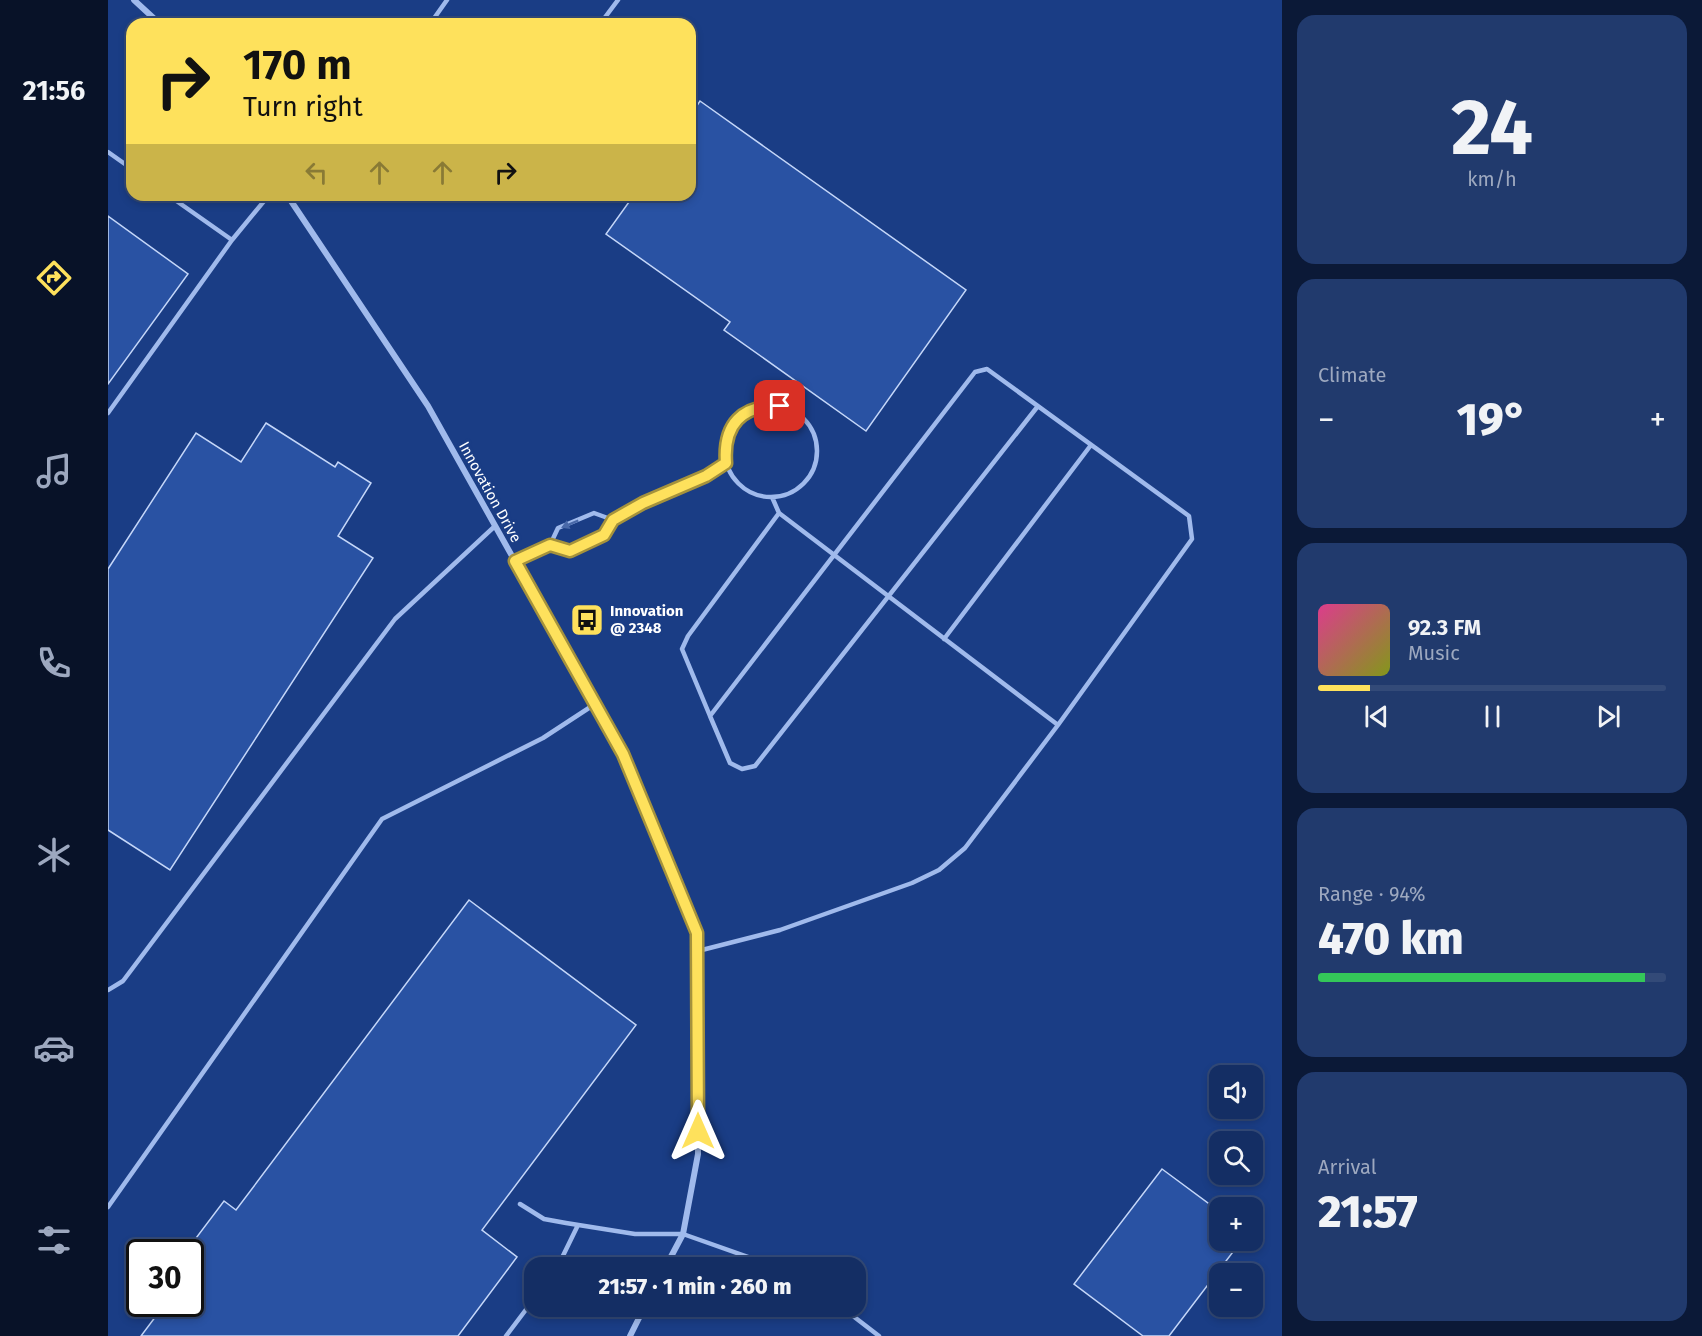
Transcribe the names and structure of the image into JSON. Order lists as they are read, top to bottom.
{
  "streets": {
    "street": ["Innovation Drive"]
  },
  "places": {
    "bus stop": ["Innovation @ 2348"]
  },
  "page": {
    "tabs": "21:56",
    "tile": [
      ["24", "km/h"],
      "Climate",
      ["Range · 94%", "470 km"],
      ["Arrival", "21:57"]
    ],
    "turn": ["170 m", "Turn right"],
    "heat": ["−", "19°", "+"],
    "song": ["92.3 FM", "Music"],
    "map_buttons": ["+", "−"],
    "limit": "30",
    "trip": "21:57 · 1 min · 260 m"
  }
}
